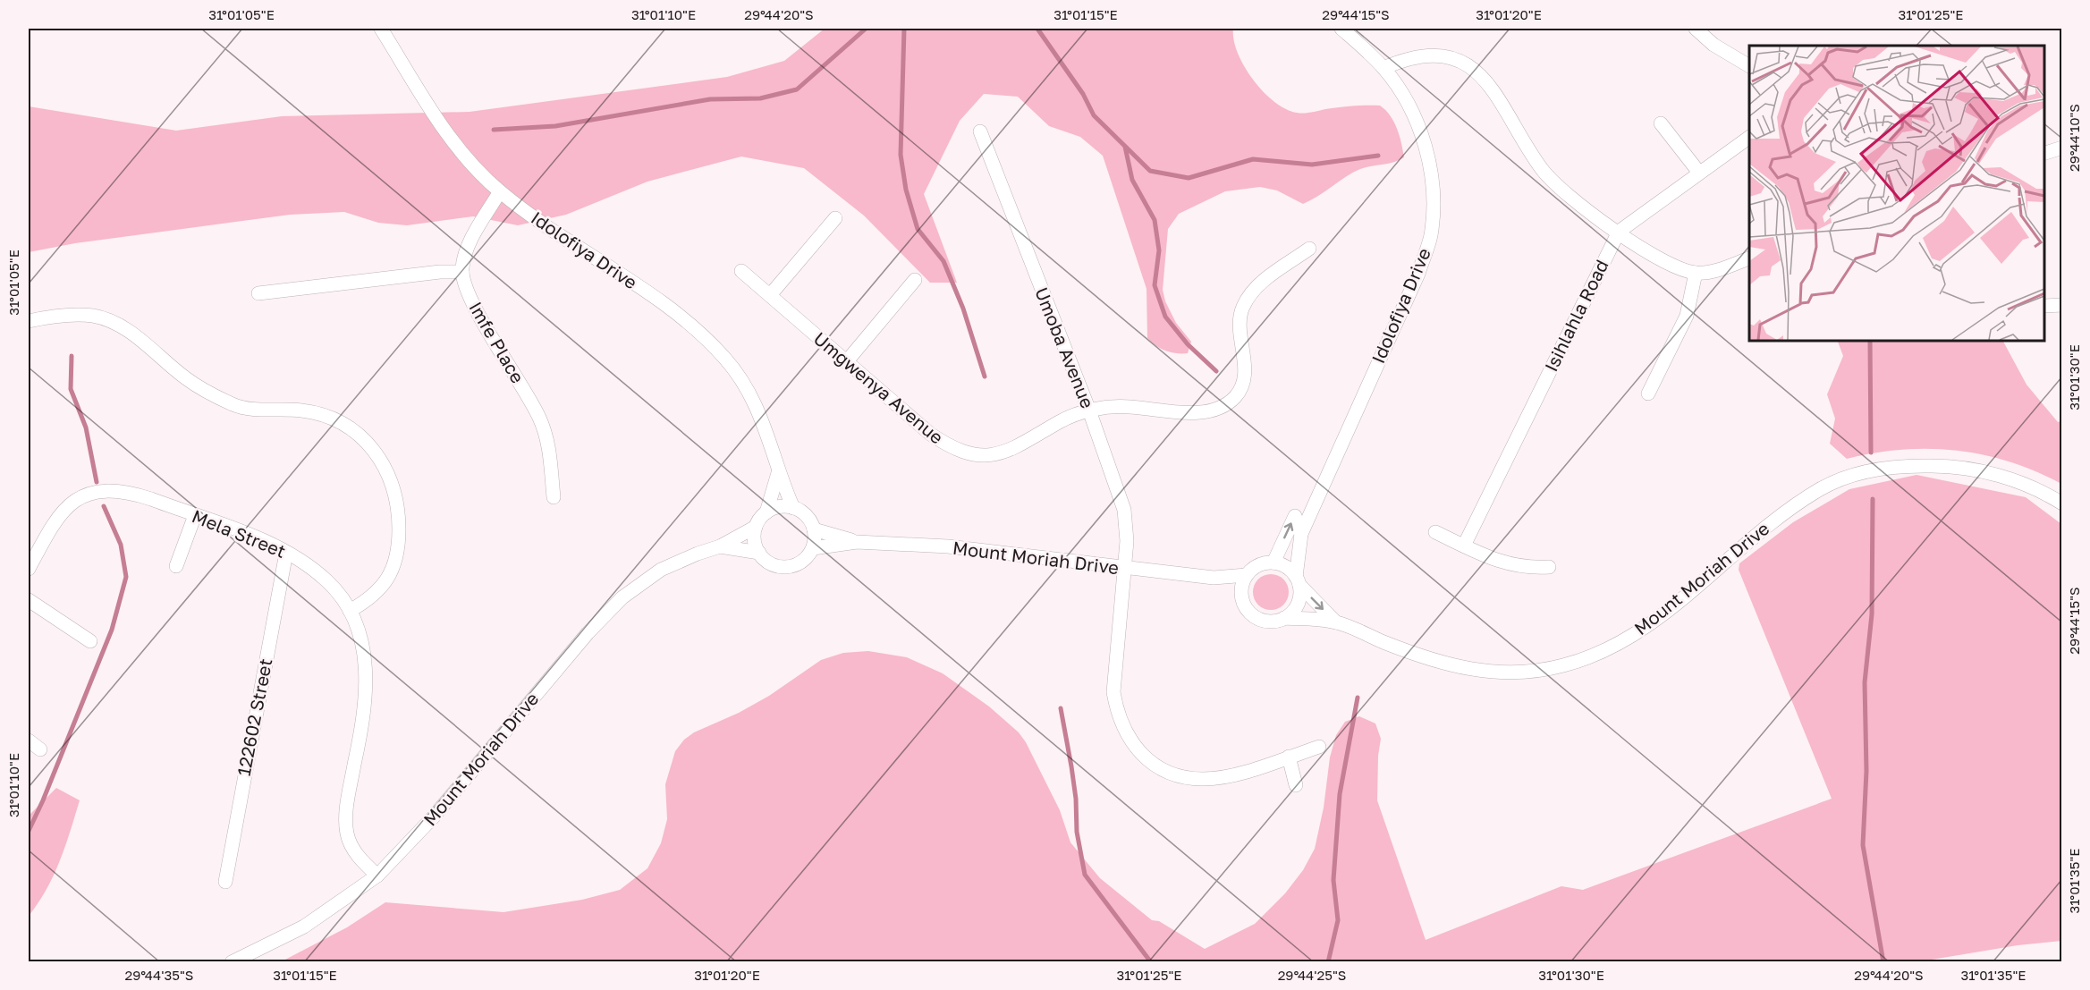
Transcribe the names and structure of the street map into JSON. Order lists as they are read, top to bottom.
{
  "streets": {
    "street": [
      "Idolofiya Drive",
      "Isihlahla Road",
      "Imfe Place",
      "Umoba Avenue",
      "Umgwenya Avenue",
      "Mela Street",
      "Mount Moriah Drive",
      "122602 Street"
    ]
  },
  "crossings": [
    ["Idolofiya Drive", "Mount Moriah Drive"],
    ["Umoba Avenue", "Umgwenya Avenue"],
    ["Umoba Avenue", "Mount Moriah Drive"],
    ["Mela Street", "Mount Moriah Drive"],
    ["Mela Street", "122602 Street"]
  ],
  "coordinates": [
    "31°01'05\"E",
    "31°01'10\"E",
    "29°44'20\"S",
    "31°01'15\"E",
    "29°44'15\"S",
    "31°01'20\"E",
    "31°01'25\"E",
    "29°44'10\"S",
    "31°01'30\"E",
    "31°01'35\"E",
    "29°44'35\"S",
    "29°44'25\"S"
  ]
}
